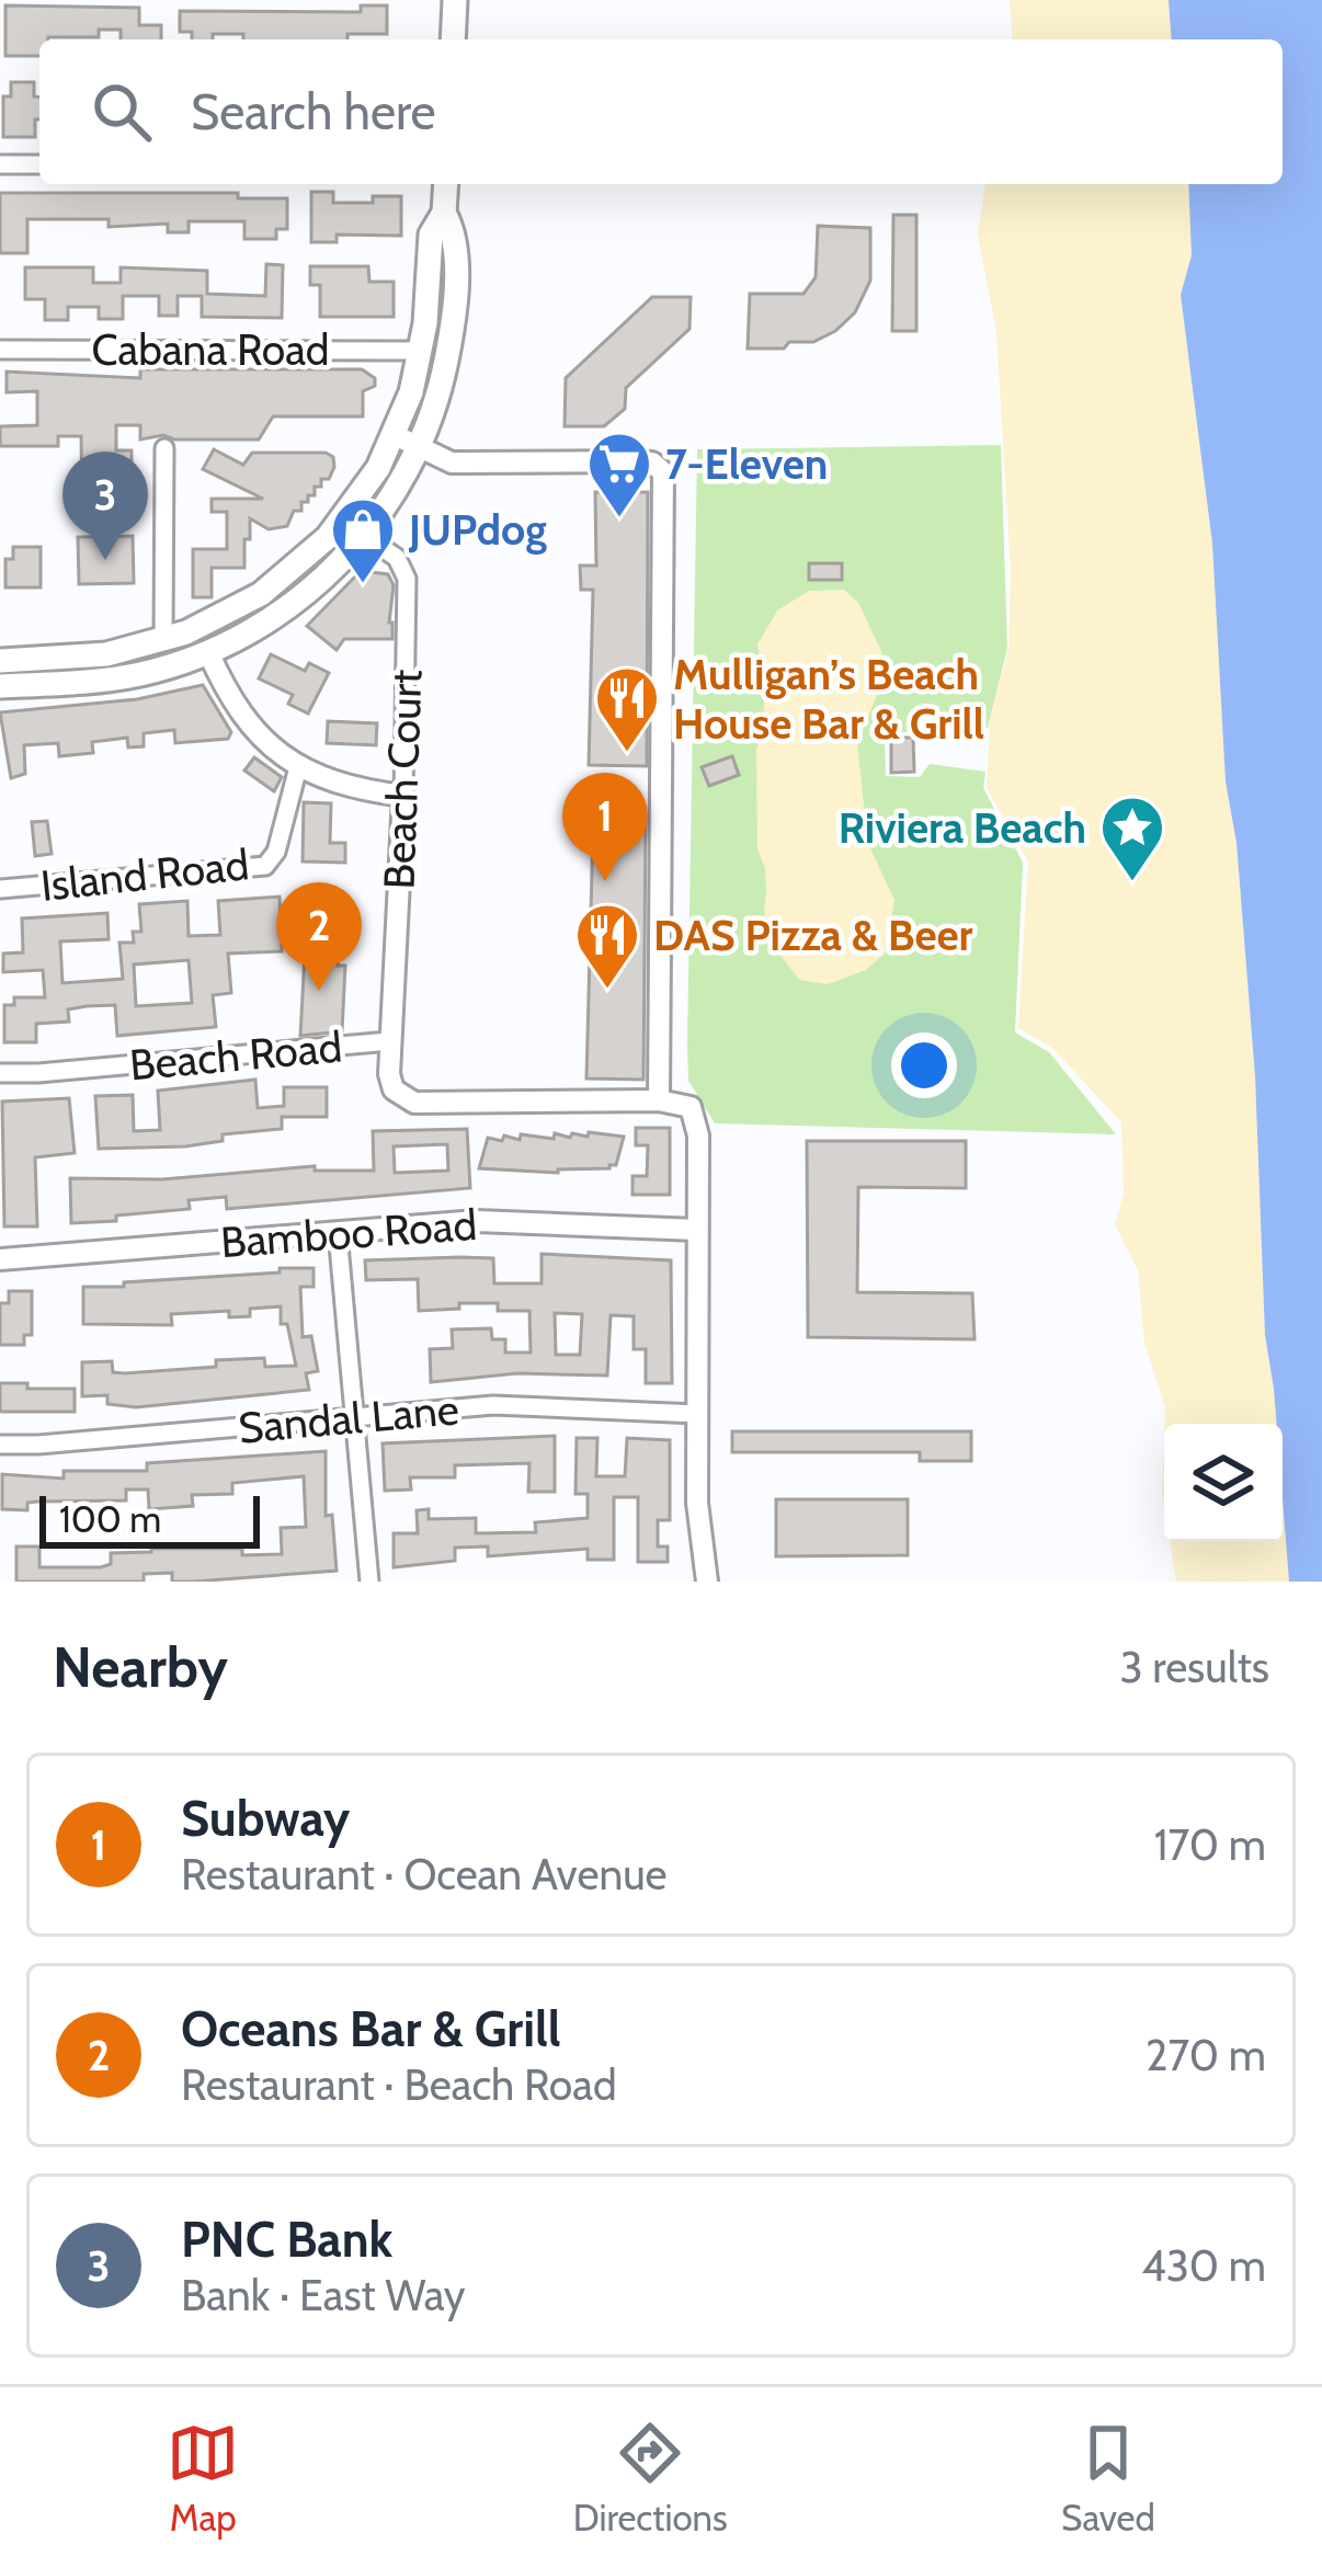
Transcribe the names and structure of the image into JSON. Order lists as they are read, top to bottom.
{
  "streets": {
    "street": [
      "Cabana Road",
      "Beach Court",
      "Island Road",
      "Beach Road",
      "Bamboo Road",
      "Sandal Lane"
    ]
  },
  "crossings": [
    ["Beach Court", "Beach Road"]
  ],
  "places": {
    "supermarket": ["7-Eleven"],
    "shop": ["JUPdog"],
    "restaurant": ["Mulligan’s Beach House Bar & Grill", "DAS Pizza & Beer"],
    "place": ["Riviera Beach"]
  },
  "scale_bar": "100 m",
  "page": {
    "search": "Search here",
    "pins": ["3", "1", "2"],
    "scale": "100 m",
    "heading": ["Nearby", "3 results"],
    "list": [
      {
        "mark": "1",
        "name": "Subway",
        "note": "Restaurant · Ocean Avenue",
        "value": "170 m"
      },
      {
        "mark": "2",
        "name": "Oceans Bar & Grill",
        "note": "Restaurant · Beach Road",
        "value": "270 m"
      },
      {
        "mark": "3",
        "name": "PNC Bank",
        "note": "Bank · East Way",
        "value": "430 m"
      }
    ],
    "nav": ["Map", "Directions", "Saved"]
  }
}
